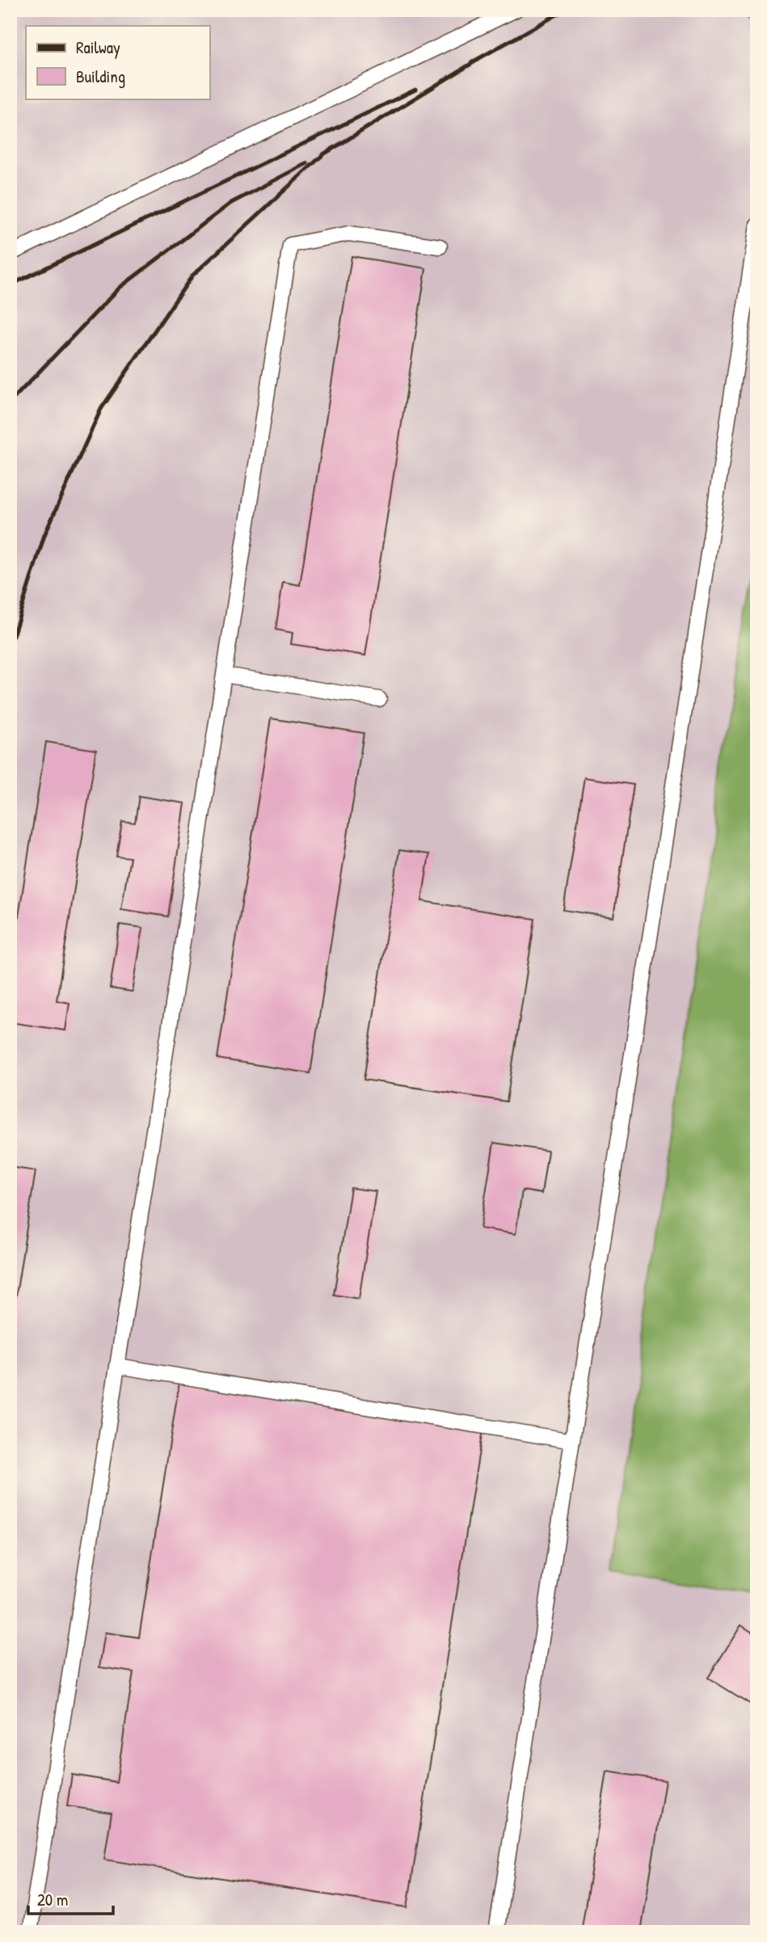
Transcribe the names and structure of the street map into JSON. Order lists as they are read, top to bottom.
{
  "legend": ["Railway", "Building"],
  "scale_bar": "20 m"
}
